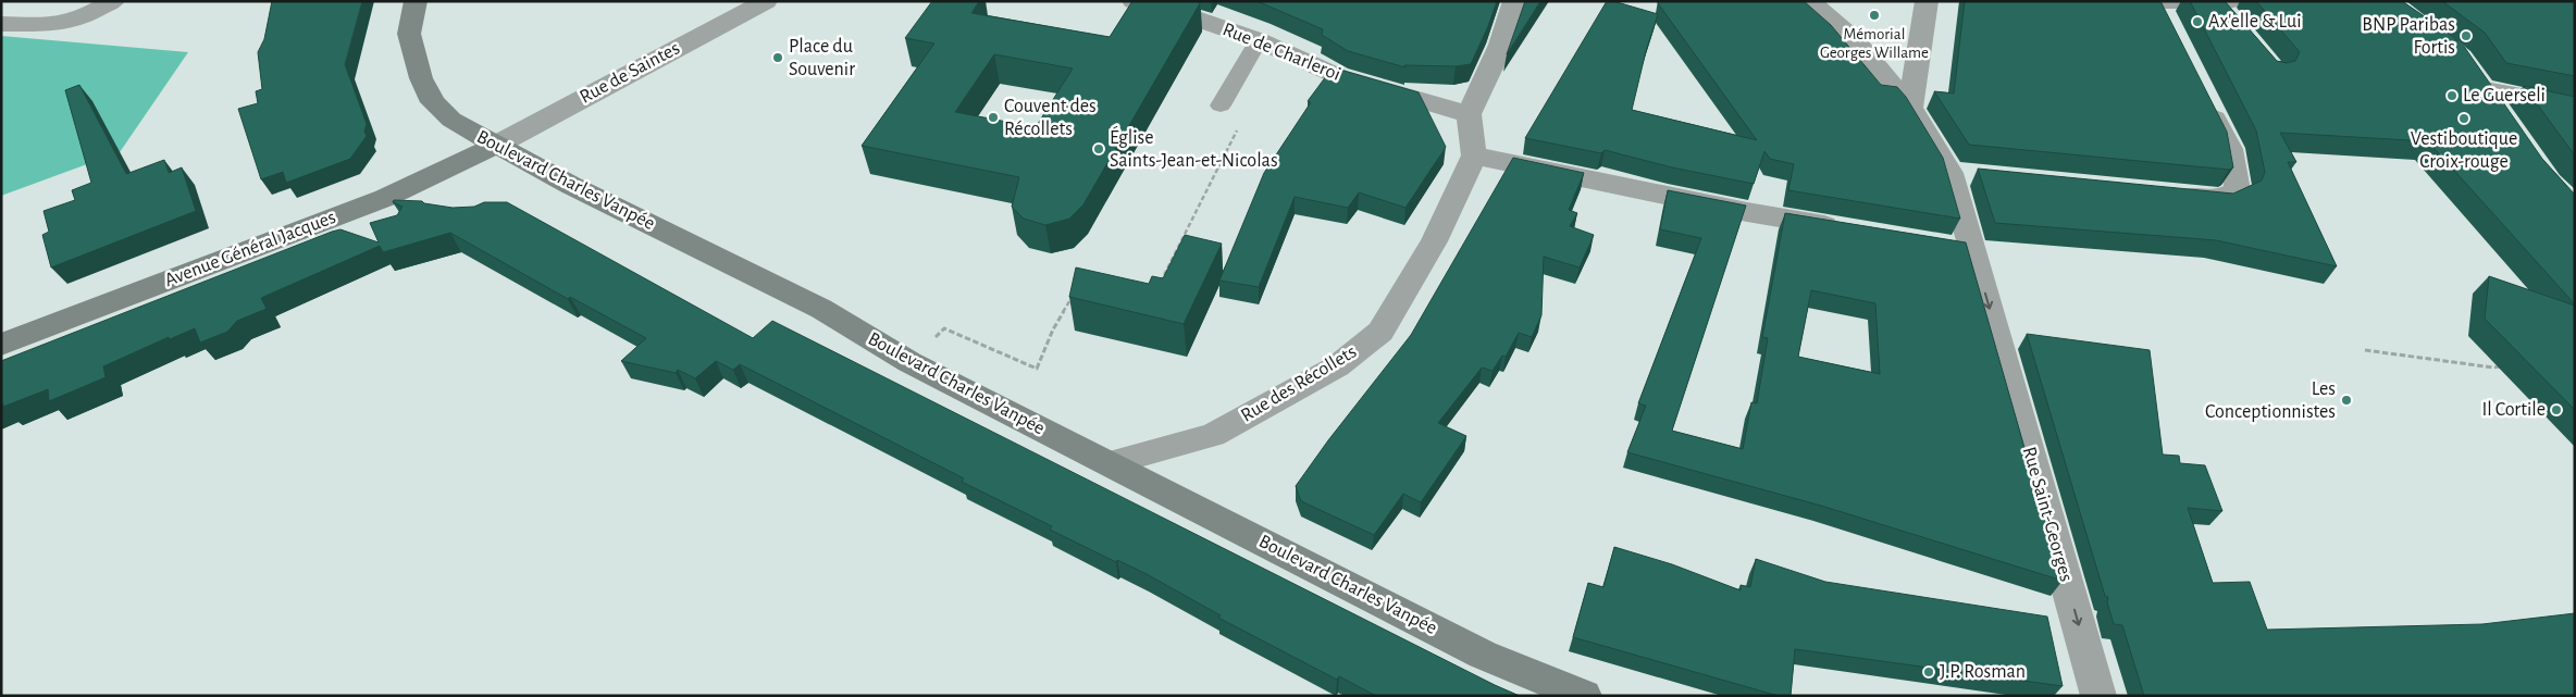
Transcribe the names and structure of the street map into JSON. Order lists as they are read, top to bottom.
{
  "streets": {
    "main road": ["Boulevard Charles Vanpée", "Avenue Général Jacques"],
    "street": [
      "Rue de Charleroi",
      "Rue de Saintes",
      "Rue des Récollets",
      "Rue Saint-Georges"
    ]
  },
  "crossings": [
    ["Rue de Saintes", "Boulevard Charles Vanpée"],
    ["Rue de Saintes", "Avenue Général Jacques"],
    ["Boulevard Charles Vanpée", "Avenue Général Jacques"],
    ["Boulevard Charles Vanpée", "Rue des Récollets"]
  ],
  "one_way": ["Rue Saint-Georges"],
  "places": [
    "Mémorial Georges Willame",
    "Ax'elle & Lui",
    "BNP Paribas Fortis",
    "Place du Souvenir",
    "Le Guerseli",
    "Couvent des Récollets",
    "Vestiboutique Croix-rouge",
    "Église Saints-Jean-et-Nicolas",
    "Les Conceptionnistes",
    "Il Cortile",
    "J.P. Rosman"
  ]
}
